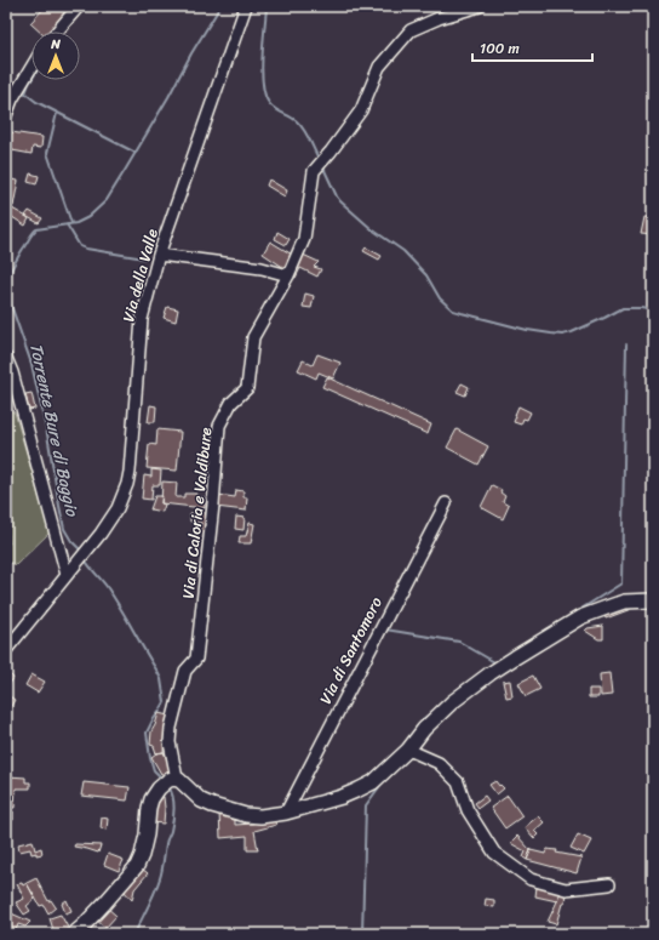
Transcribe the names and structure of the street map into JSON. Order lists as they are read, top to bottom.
{
  "streets": {
    "street": ["Via della Valle", "Via di Caloria e Valdibure", "Via di Santomoro"]
  },
  "water": ["Torrente Bure di Baggio"],
  "scale_bar": "100 m",
  "north": "top"
}
